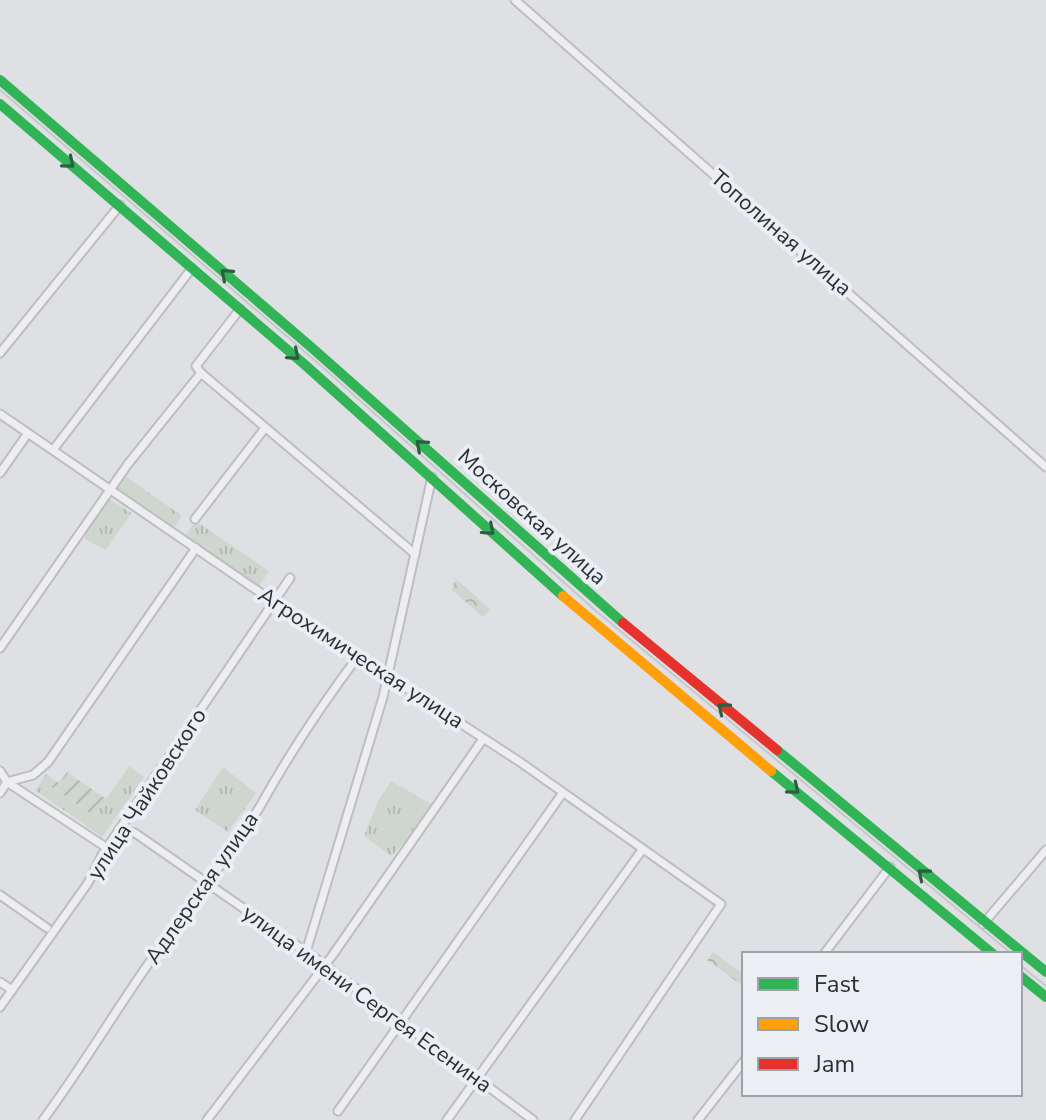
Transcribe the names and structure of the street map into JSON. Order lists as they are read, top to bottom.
{
  "streets": {
    "street": [
      "Тополиная улица",
      "Московская улица",
      "Агрохимическая улица",
      "улица Чайковского",
      "Адлерская улица",
      "улица имени Сергея Есенина"
    ]
  },
  "crossings": [
    ["Агрохимическая улица", "улица Чайковского"],
    ["Агрохимическая улица", "Адлерская улица"],
    ["улица Чайковского", "улица имени Сергея Есенина"],
    ["Адлерская улица", "улица имени Сергея Есенина"]
  ],
  "legend": ["Fast", "Slow", "Jam"]
}
